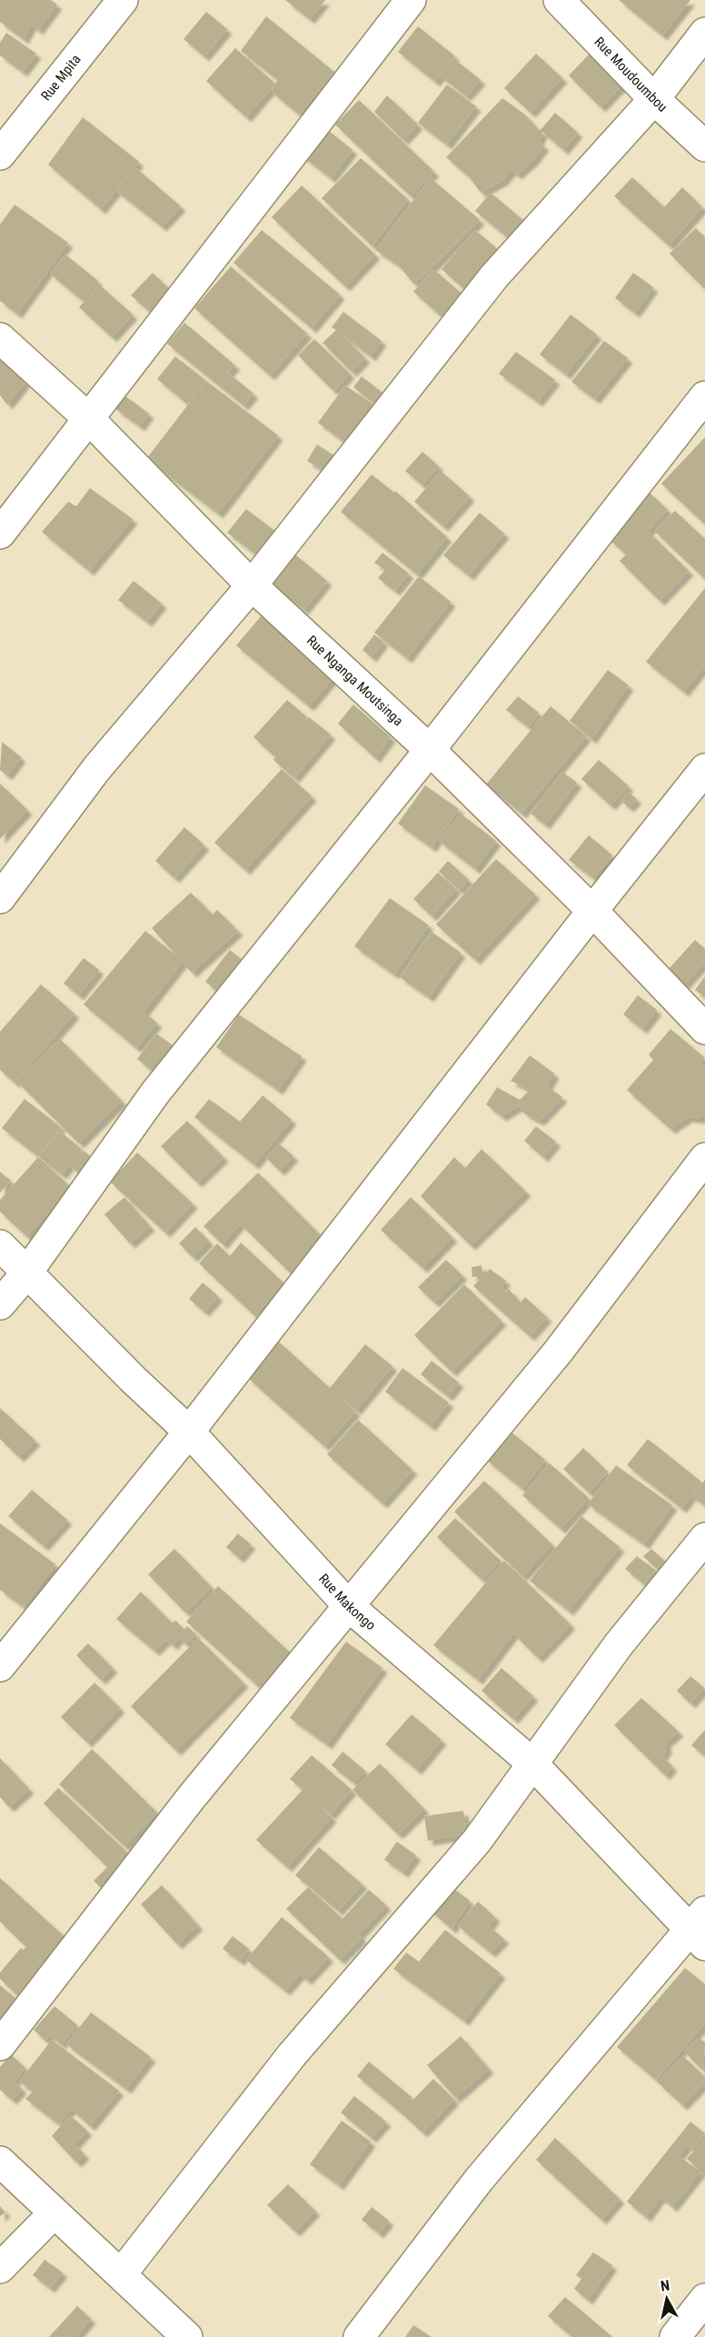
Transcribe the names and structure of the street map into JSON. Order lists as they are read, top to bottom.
{
  "streets": {
    "street": [
      "Rue Moudoumbou",
      "Rue Mpita",
      "Rue Nganga Moutsinga",
      "Rue Makongo"
    ]
  },
  "north": "top"
}
